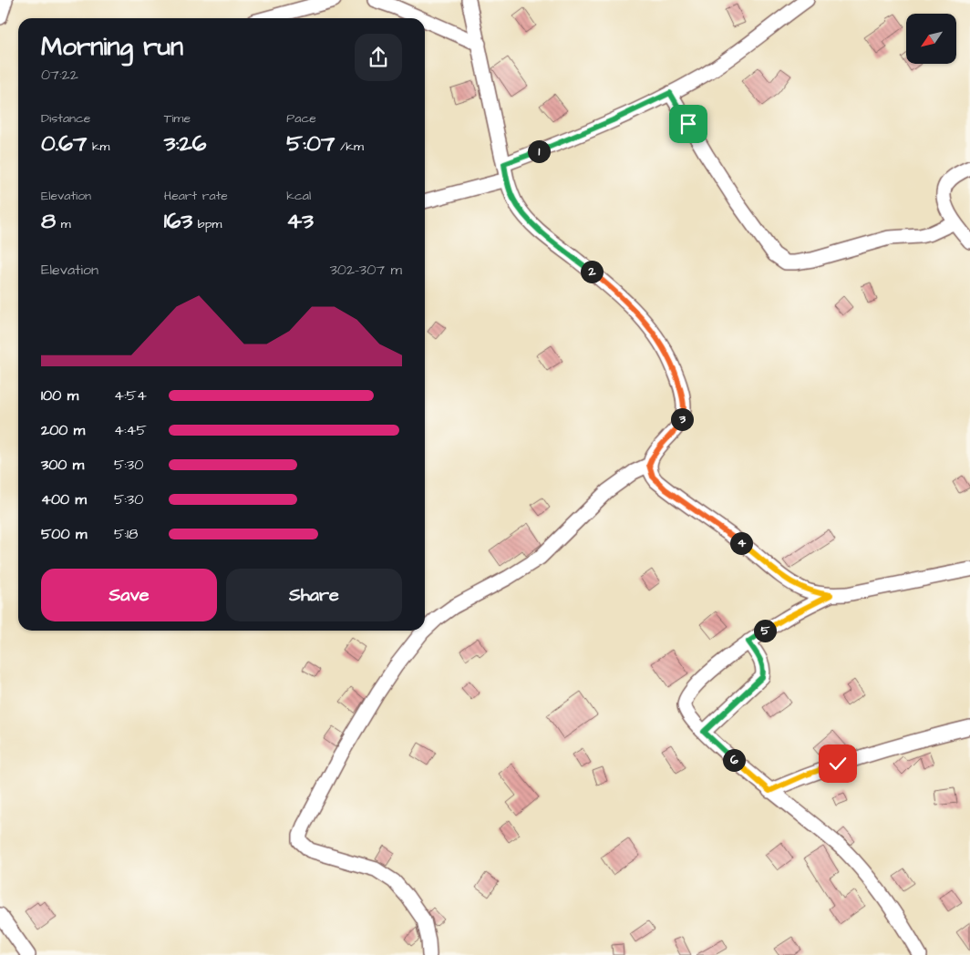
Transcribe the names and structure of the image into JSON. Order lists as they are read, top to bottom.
{
  "north": "bottom left",
  "page": {
    "heading": ["Morning run", "07:22"],
    "stats": [
      ["Distance", "0.67 km"],
      ["Time", "3:26"],
      ["Pace", "5:07 /km"],
      ["Elevation", "8 m"],
      ["Heart rate", "163 bpm"],
      ["kcal", "43"]
    ],
    "pins": [
      "1",
      "2",
      "3",
      "4",
      "5",
      "6"
    ],
    "chart": ["Elevation", "302–307 m"],
    "list": [
      {
        "name": "100 m",
        "note": "4:54"
      },
      {
        "name": "200 m",
        "note": "4:45"
      },
      {
        "name": "300 m",
        "note": "5:30"
      },
      {
        "name": "400 m",
        "note": "5:30"
      },
      {
        "name": "500 m",
        "note": "5:18"
      }
    ],
    "buttons": ["Save", "Share"]
  }
}
